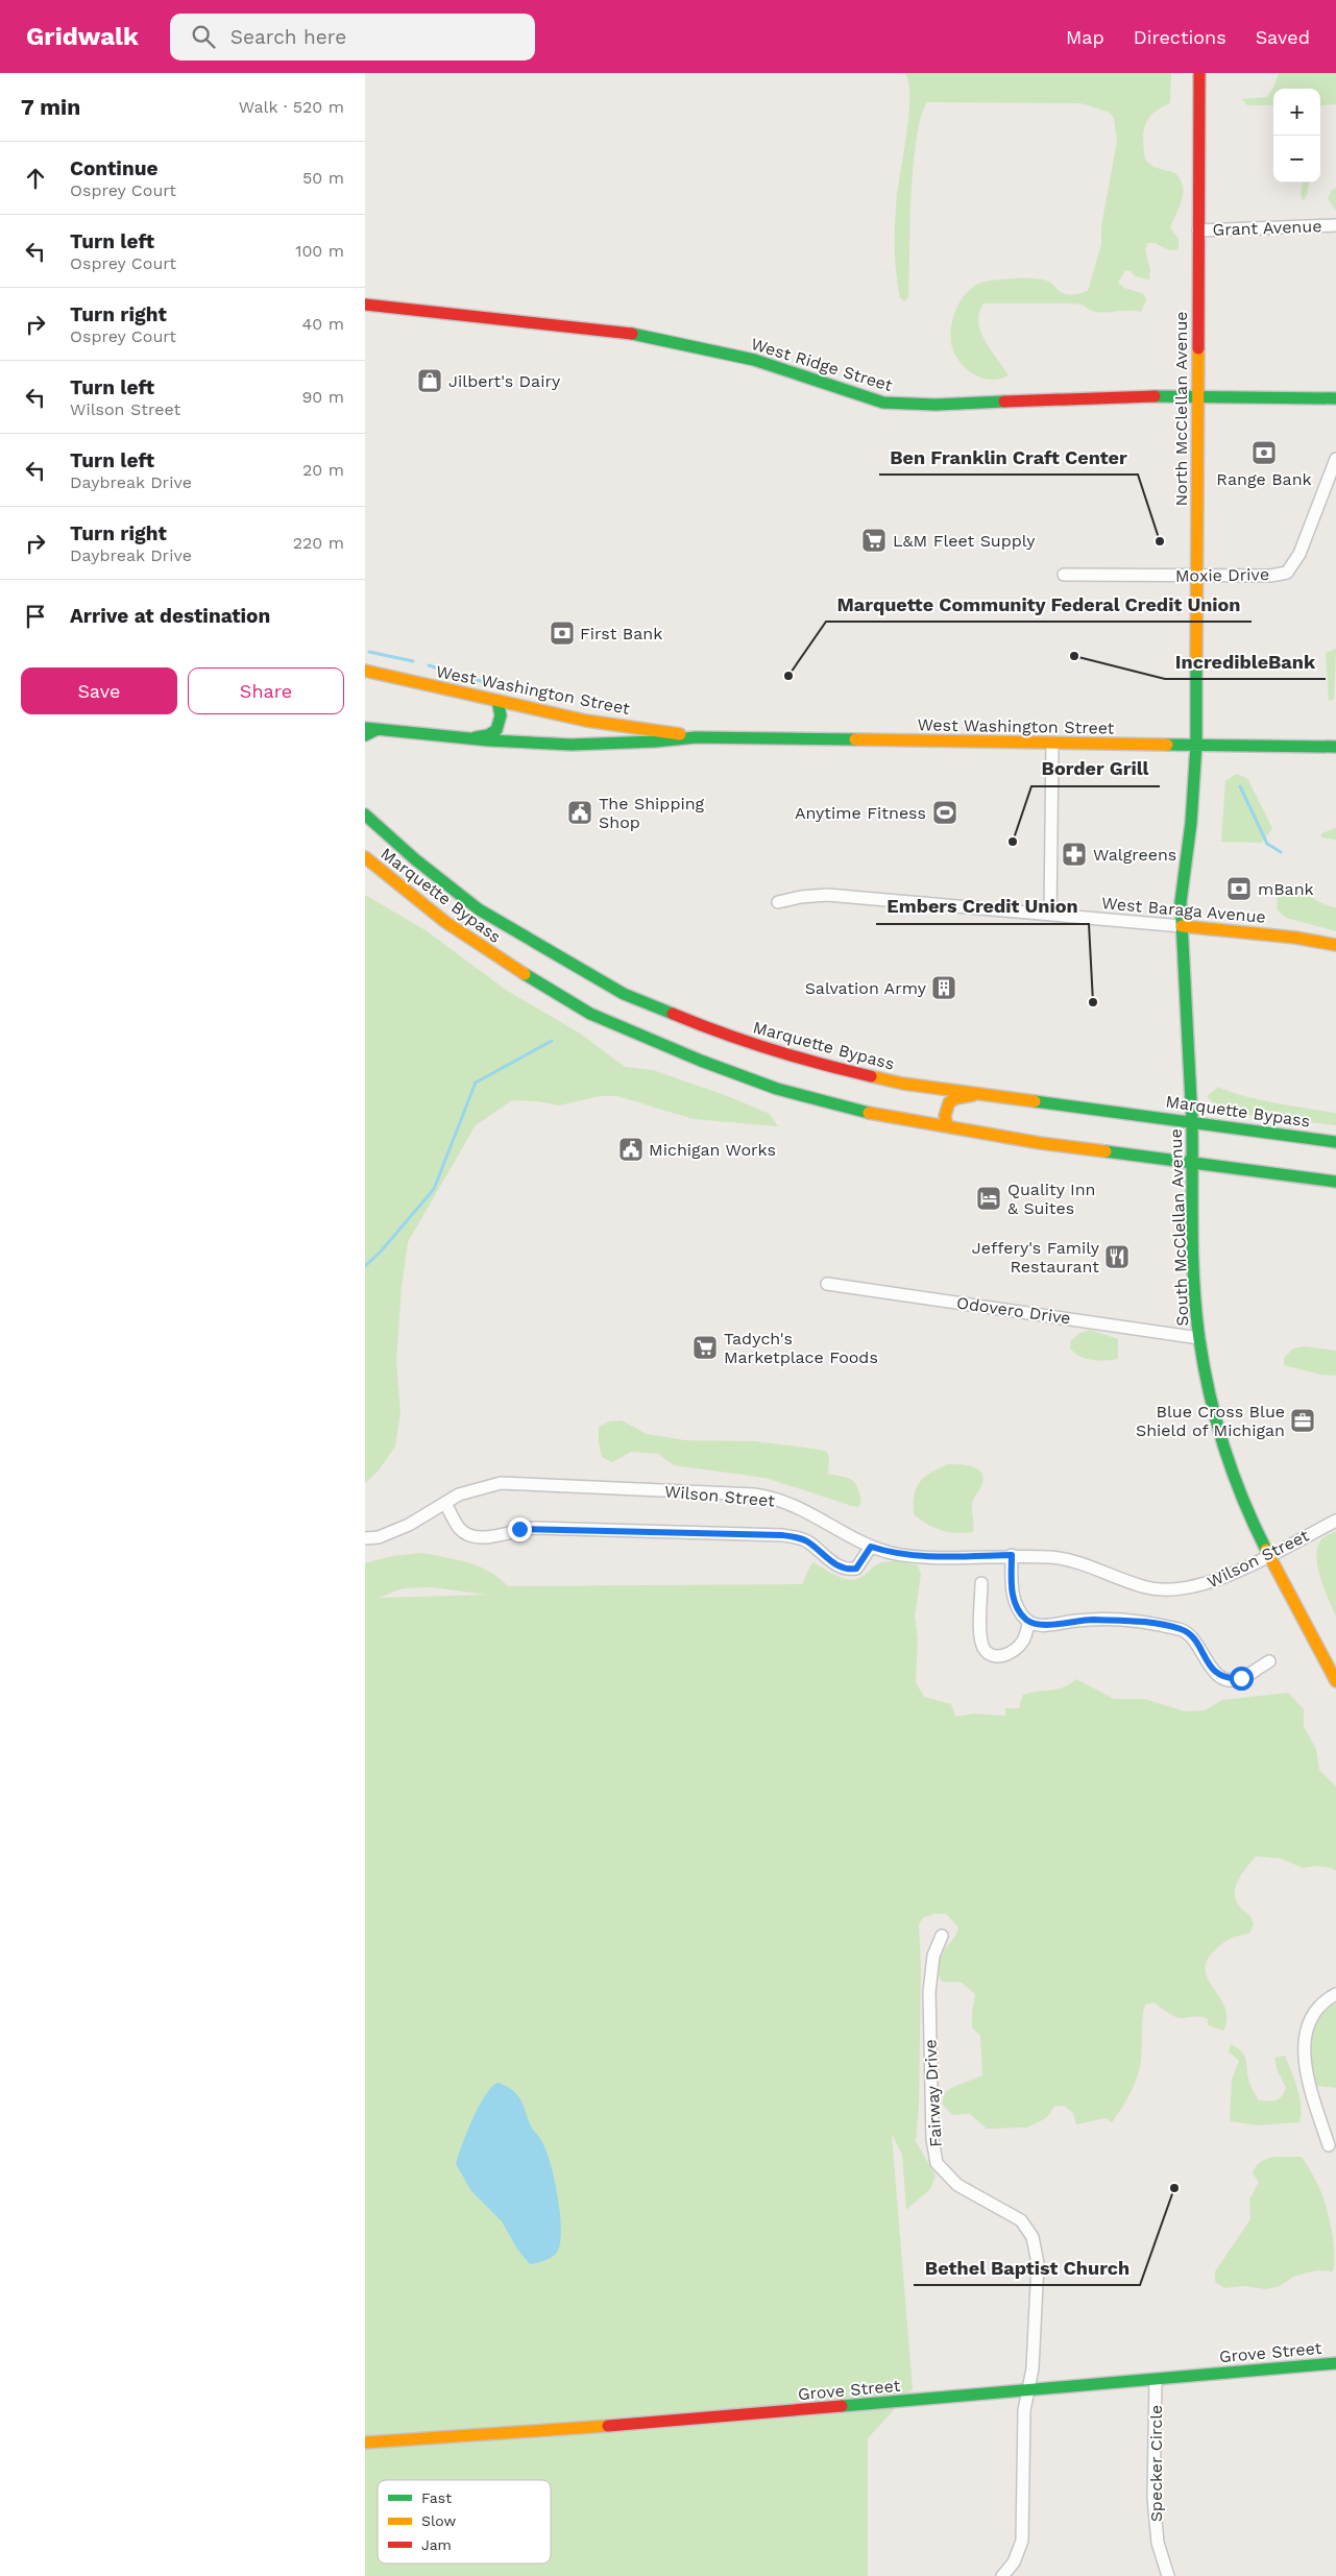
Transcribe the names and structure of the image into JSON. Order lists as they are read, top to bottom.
{
  "streets": {
    "main road": [
      "West Ridge Street",
      "North McClellan Avenue",
      "West Washington Street",
      "Marquette Bypass",
      "West Baraga Avenue",
      "South McClellan Avenue",
      "Grove Street"
    ],
    "street": [
      "Grant Avenue",
      "Moxie Drive",
      "Odovero Drive",
      "Wilson Street",
      "Fairway Drive",
      "Specker Circle"
    ]
  },
  "crossings": [
    ["Grant Avenue", "North McClellan Avenue"],
    ["West Ridge Street", "North McClellan Avenue"],
    ["North McClellan Avenue", "Moxie Drive"],
    ["North McClellan Avenue", "West Washington Street"],
    ["North McClellan Avenue", "South McClellan Avenue"],
    ["West Washington Street", "South McClellan Avenue"],
    ["Marquette Bypass", "South McClellan Avenue"],
    ["West Baraga Avenue", "South McClellan Avenue"],
    ["South McClellan Avenue", "Odovero Drive"],
    ["South McClellan Avenue", "Wilson Street"],
    ["Fairway Drive", "Grove Street"],
    ["Grove Street", "Specker Circle"]
  ],
  "places": {
    "shop": ["Jilbert's Dairy"],
    "bank": ["Range Bank", "First Bank", "mBank"],
    "supermarket": ["L&M Fleet Supply", "Tadych's Marketplace Foods"],
    "other": [
      "Ben Franklin Craft Center",
      "IncredibleBank",
      "Marquette Community Federal Credit Union",
      "Border Grill",
      "Embers Credit Union",
      "Bethel Baptist Church"
    ],
    "public building": ["The Shipping Shop", "Michigan Works"],
    "sports": ["Anytime Fitness"],
    "pharmacy": ["Walgreens"],
    "building": ["Salvation Army"],
    "hotel": ["Quality Inn & Suites"],
    "restaurant": ["Jeffery's Family Restaurant"],
    "office": ["Blue Cross Blue Shield of Michigan"]
  },
  "legend": ["Fast", "Slow", "Jam"],
  "page": {
    "header": "Gridwalk",
    "search": "Search here",
    "nav": ["Map", "Directions", "Saved"],
    "heading": ["7 min", "Walk · 520 m"],
    "map_buttons": ["+", "−"],
    "list": [
      ["Continue", "Osprey Court", "50 m"],
      ["Turn left", "Osprey Court", "100 m"],
      ["Turn right", "Osprey Court", "40 m"],
      ["Turn left", "Wilson Street", "90 m"],
      ["Turn left", "Daybreak Drive", "20 m"],
      ["Turn right", "Daybreak Drive", "220 m"],
      "Arrive at destination"
    ],
    "buttons": ["Save", "Share"]
  }
}
